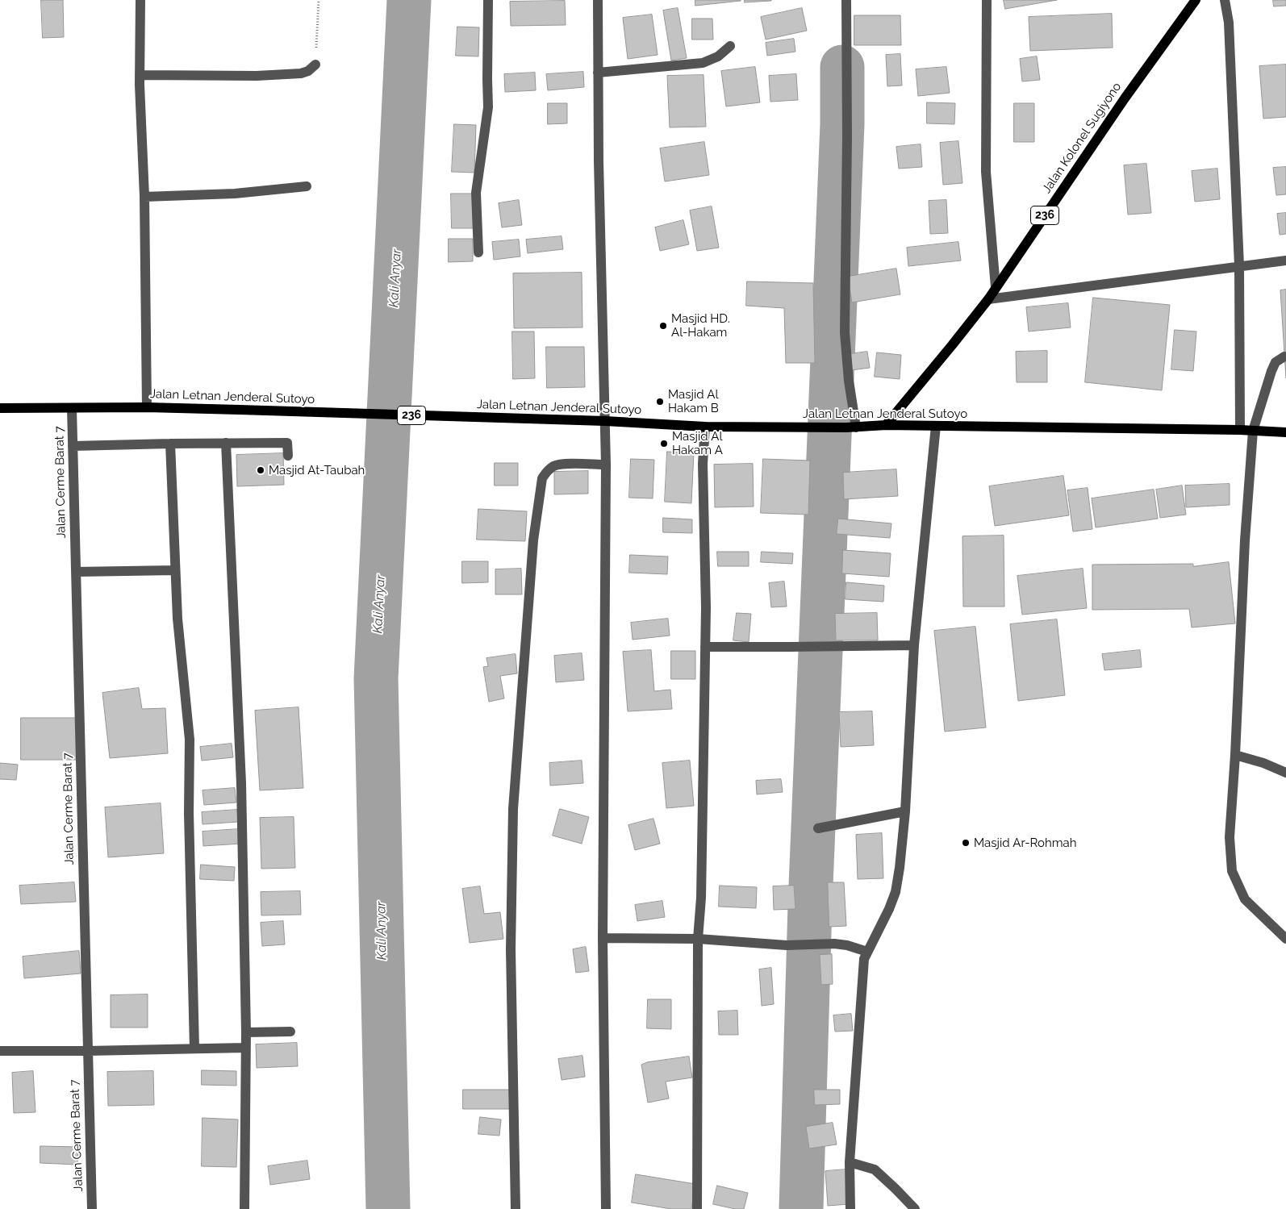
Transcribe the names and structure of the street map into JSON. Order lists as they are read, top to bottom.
{
  "streets": {
    "main road": ["Jalan Kolonel Sugiyono", "236", "Jalan Letnan Jenderal Sutoyo"],
    "street": ["Jalan Cerme Barat 7"]
  },
  "crossings": [
    ["Jalan Kolonel Sugiyono", "Jalan Letnan Jenderal Sutoyo"],
    ["Jalan Letnan Jenderal Sutoyo", "Jalan Cerme Barat 7"]
  ],
  "water": ["Kali Anyar"],
  "places": [
    "Masjid HD. Al-Hakam",
    "Masjid Al Hakam B",
    "Masjid Al Hakam A",
    "Masjid At-Taubah",
    "Masjid Ar-Rohmah"
  ]
}
